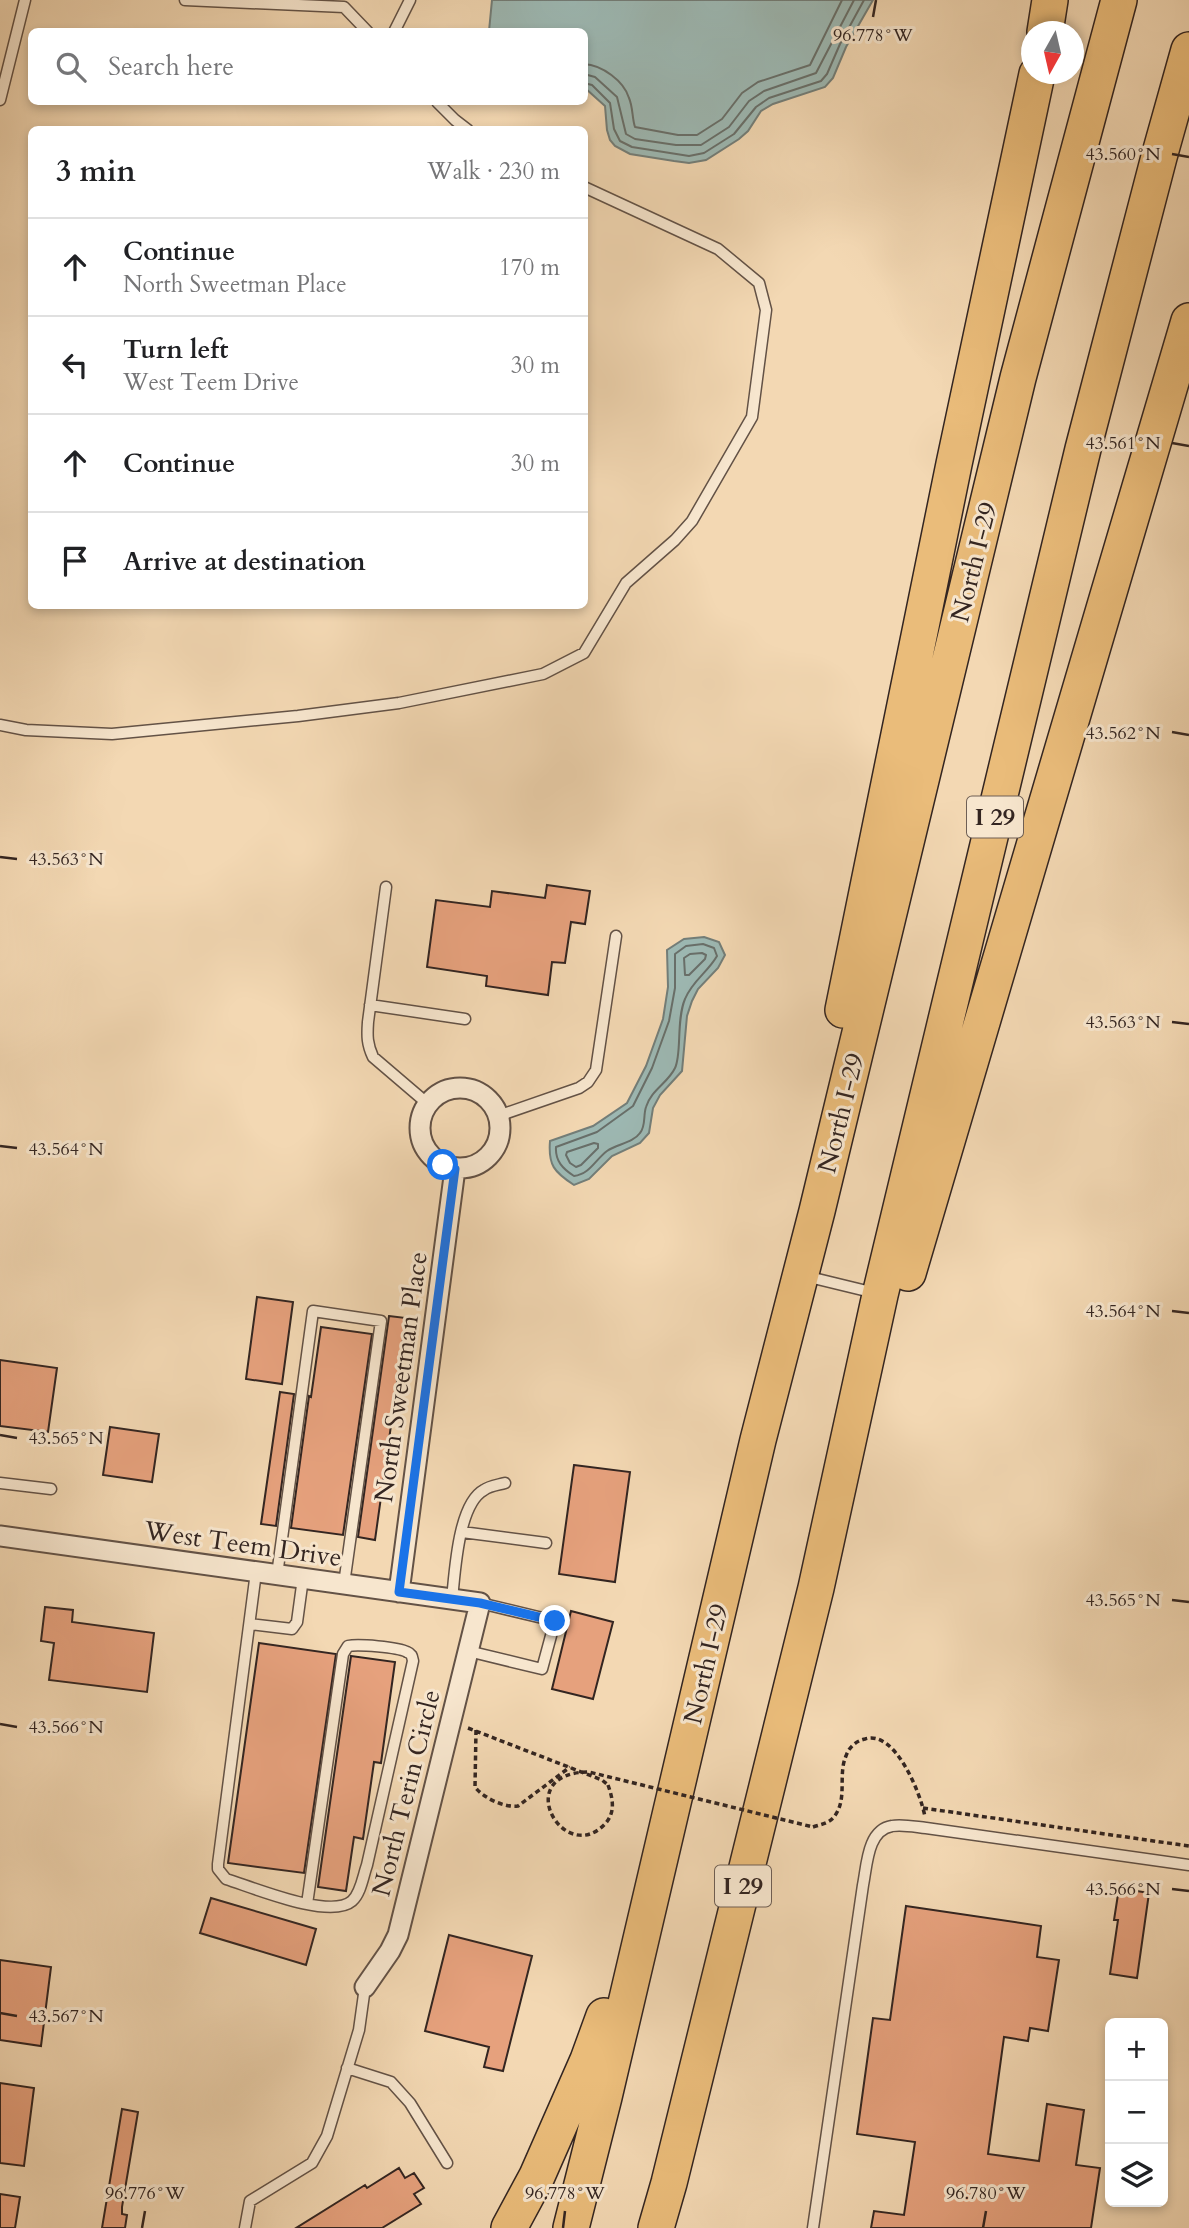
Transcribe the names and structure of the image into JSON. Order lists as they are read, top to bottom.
{
  "streets": {
    "highway": ["North I-29", "I 29"],
    "street": ["North Sweetman Place", "West Teem Drive", "North Terin Circle"]
  },
  "crossings": [
    ["North Sweetman Place", "West Teem Drive"],
    ["West Teem Drive", "North Terin Circle"]
  ],
  "north": "bottom",
  "page": {
    "search": "Search here",
    "heading": ["3 min", "Walk · 230 m"],
    "list": [
      ["Continue", "North Sweetman Place", "170 m"],
      ["Turn left", "West Teem Drive", "30 m"],
      ["Continue", "30 m"],
      "Arrive at destination"
    ],
    "map_buttons": ["+", "−"]
  },
  "coordinates": [
    "96.778°W",
    "43.560°N",
    "43.561°N",
    "43.562°N",
    "43.563°N",
    "43.564°N",
    "43.565°N",
    "43.566°N",
    "43.567°N",
    "96.776°W",
    "96.780°W"
  ]
}
